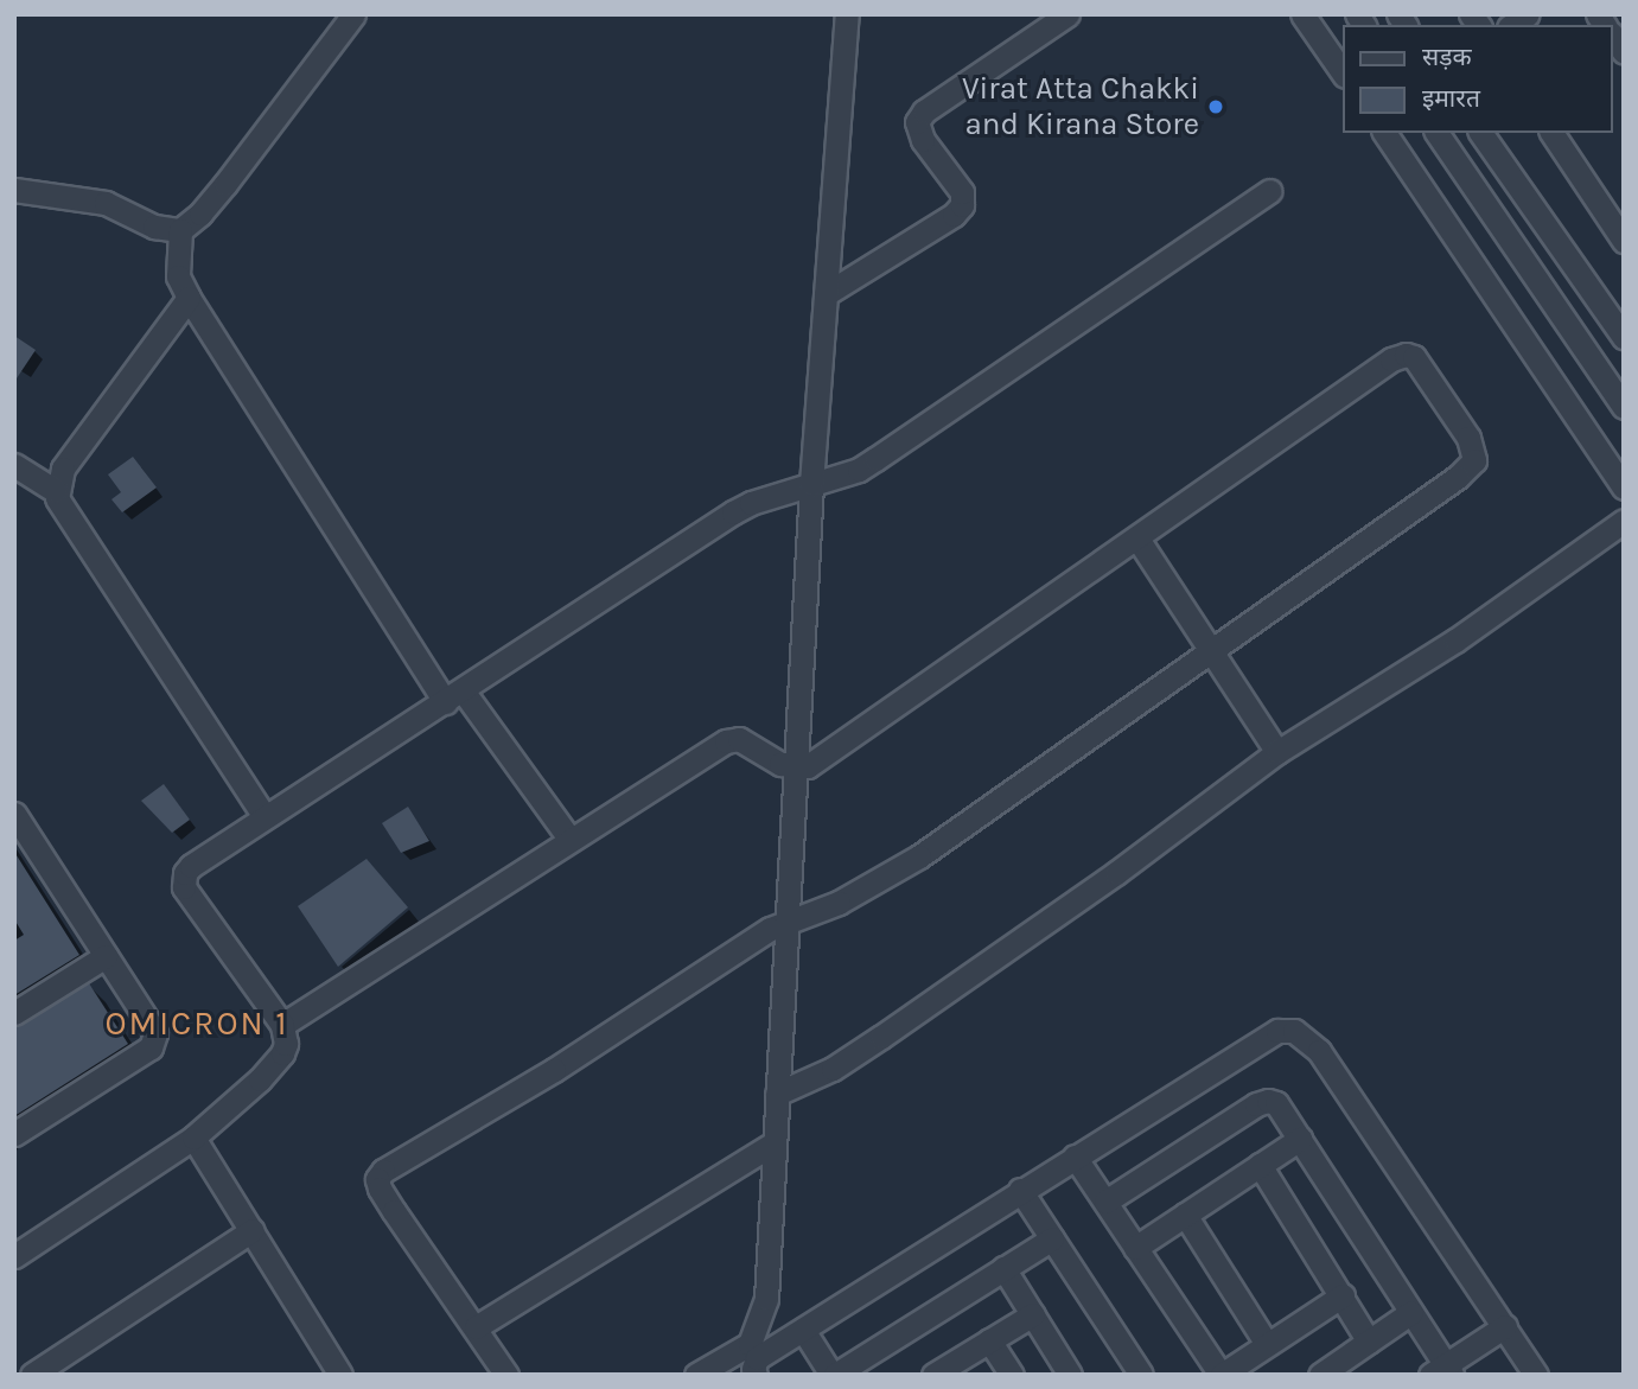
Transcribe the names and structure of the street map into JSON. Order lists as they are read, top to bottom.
{
  "districts": ["OMICRON 1"],
  "places": ["Virat Atta Chakki and Kirana Store"],
  "legend": ["सड़क", "इमारत"]
}
